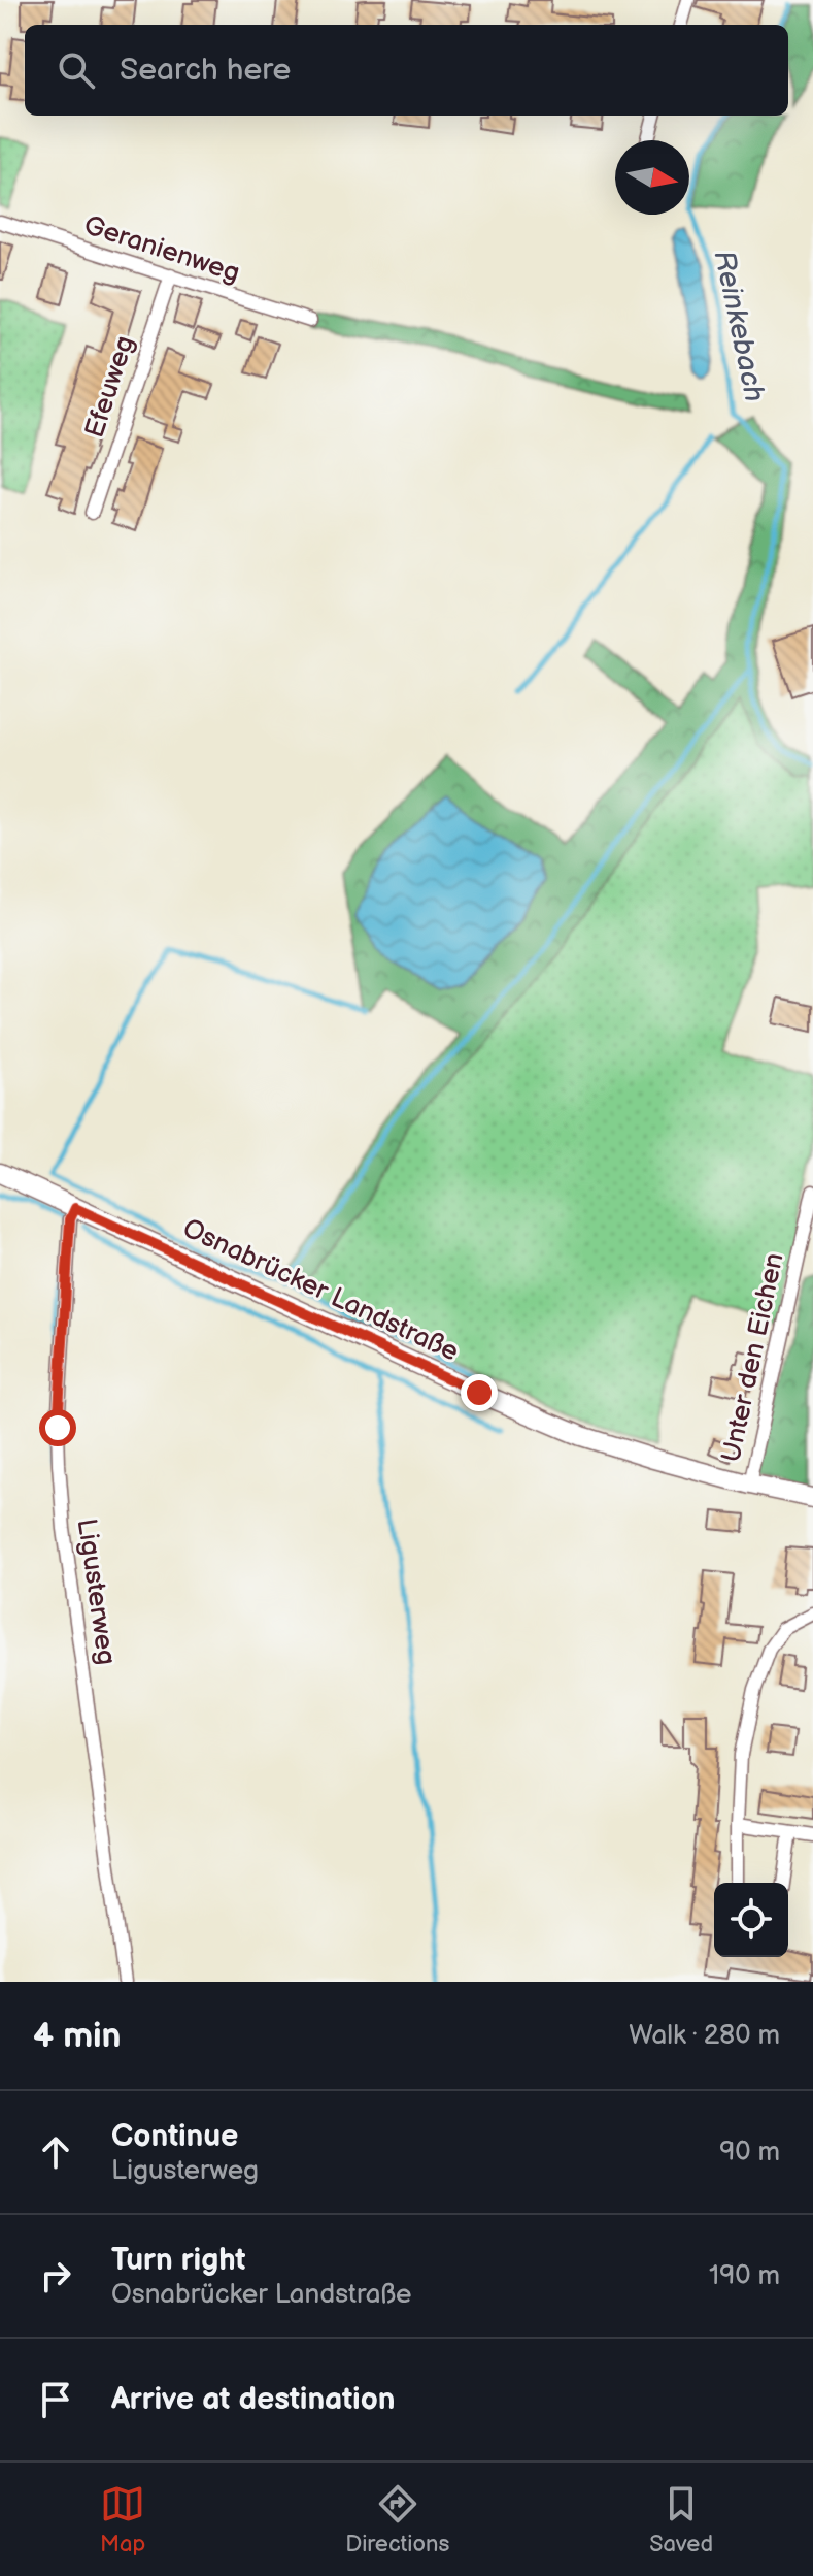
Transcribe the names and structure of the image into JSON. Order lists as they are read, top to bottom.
{
  "streets": {
    "street": [
      "Geranienweg",
      "Efeuweg",
      "Osnabrücker Landstraße",
      "Unter den Eichen",
      "Ligusterweg"
    ]
  },
  "crossings": [
    ["Geranienweg", "Efeuweg"],
    ["Osnabrücker Landstraße", "Unter den Eichen"],
    ["Osnabrücker Landstraße", "Ligusterweg"]
  ],
  "water": ["Reinkebach"],
  "north": "right",
  "page": {
    "search": "Search here",
    "heading": ["4 min", "Walk · 280 m"],
    "list": [
      ["Continue", "Ligusterweg", "90 m"],
      ["Turn right", "Osnabrücker Landstraße", "190 m"],
      "Arrive at destination"
    ],
    "nav": ["Map", "Directions", "Saved"]
  }
}
